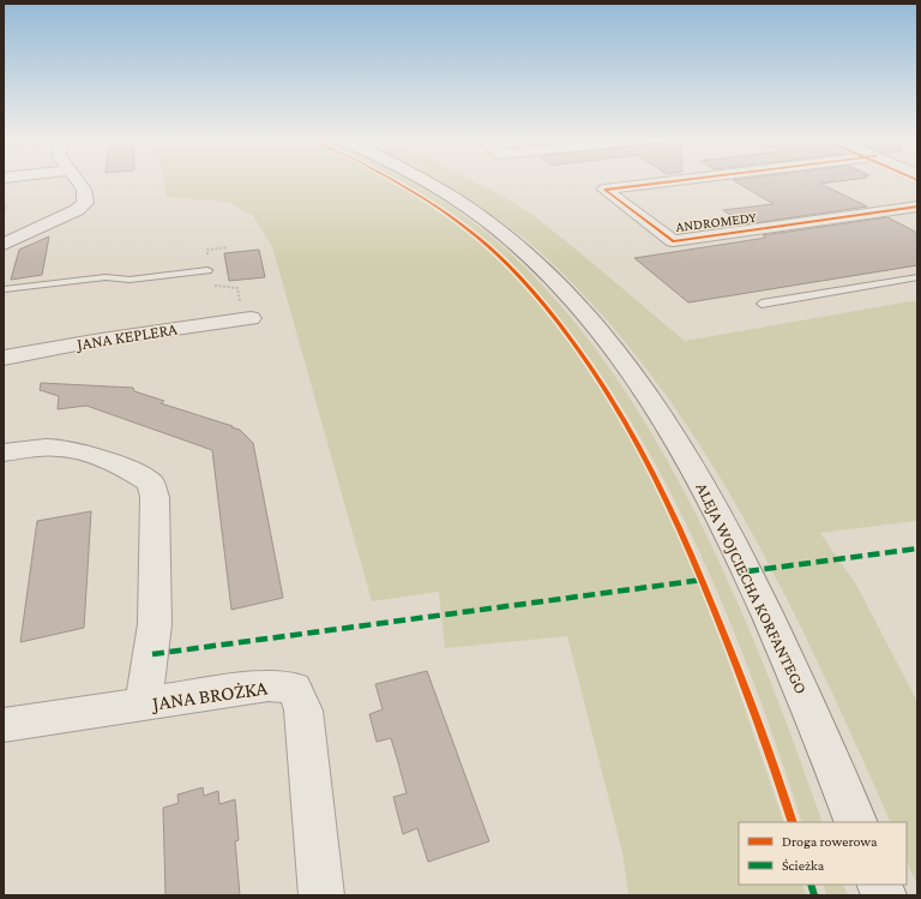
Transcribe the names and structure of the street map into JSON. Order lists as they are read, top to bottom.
{
  "streets": {
    "street": [
      "ANDROMEDY",
      "JANA KEPLERA",
      "ALEJA WOJCIECHA KORFANTEGO",
      "JANA BROŻKA"
    ]
  },
  "legend": ["Droga rowerowa", "Ścieżka"]
}
